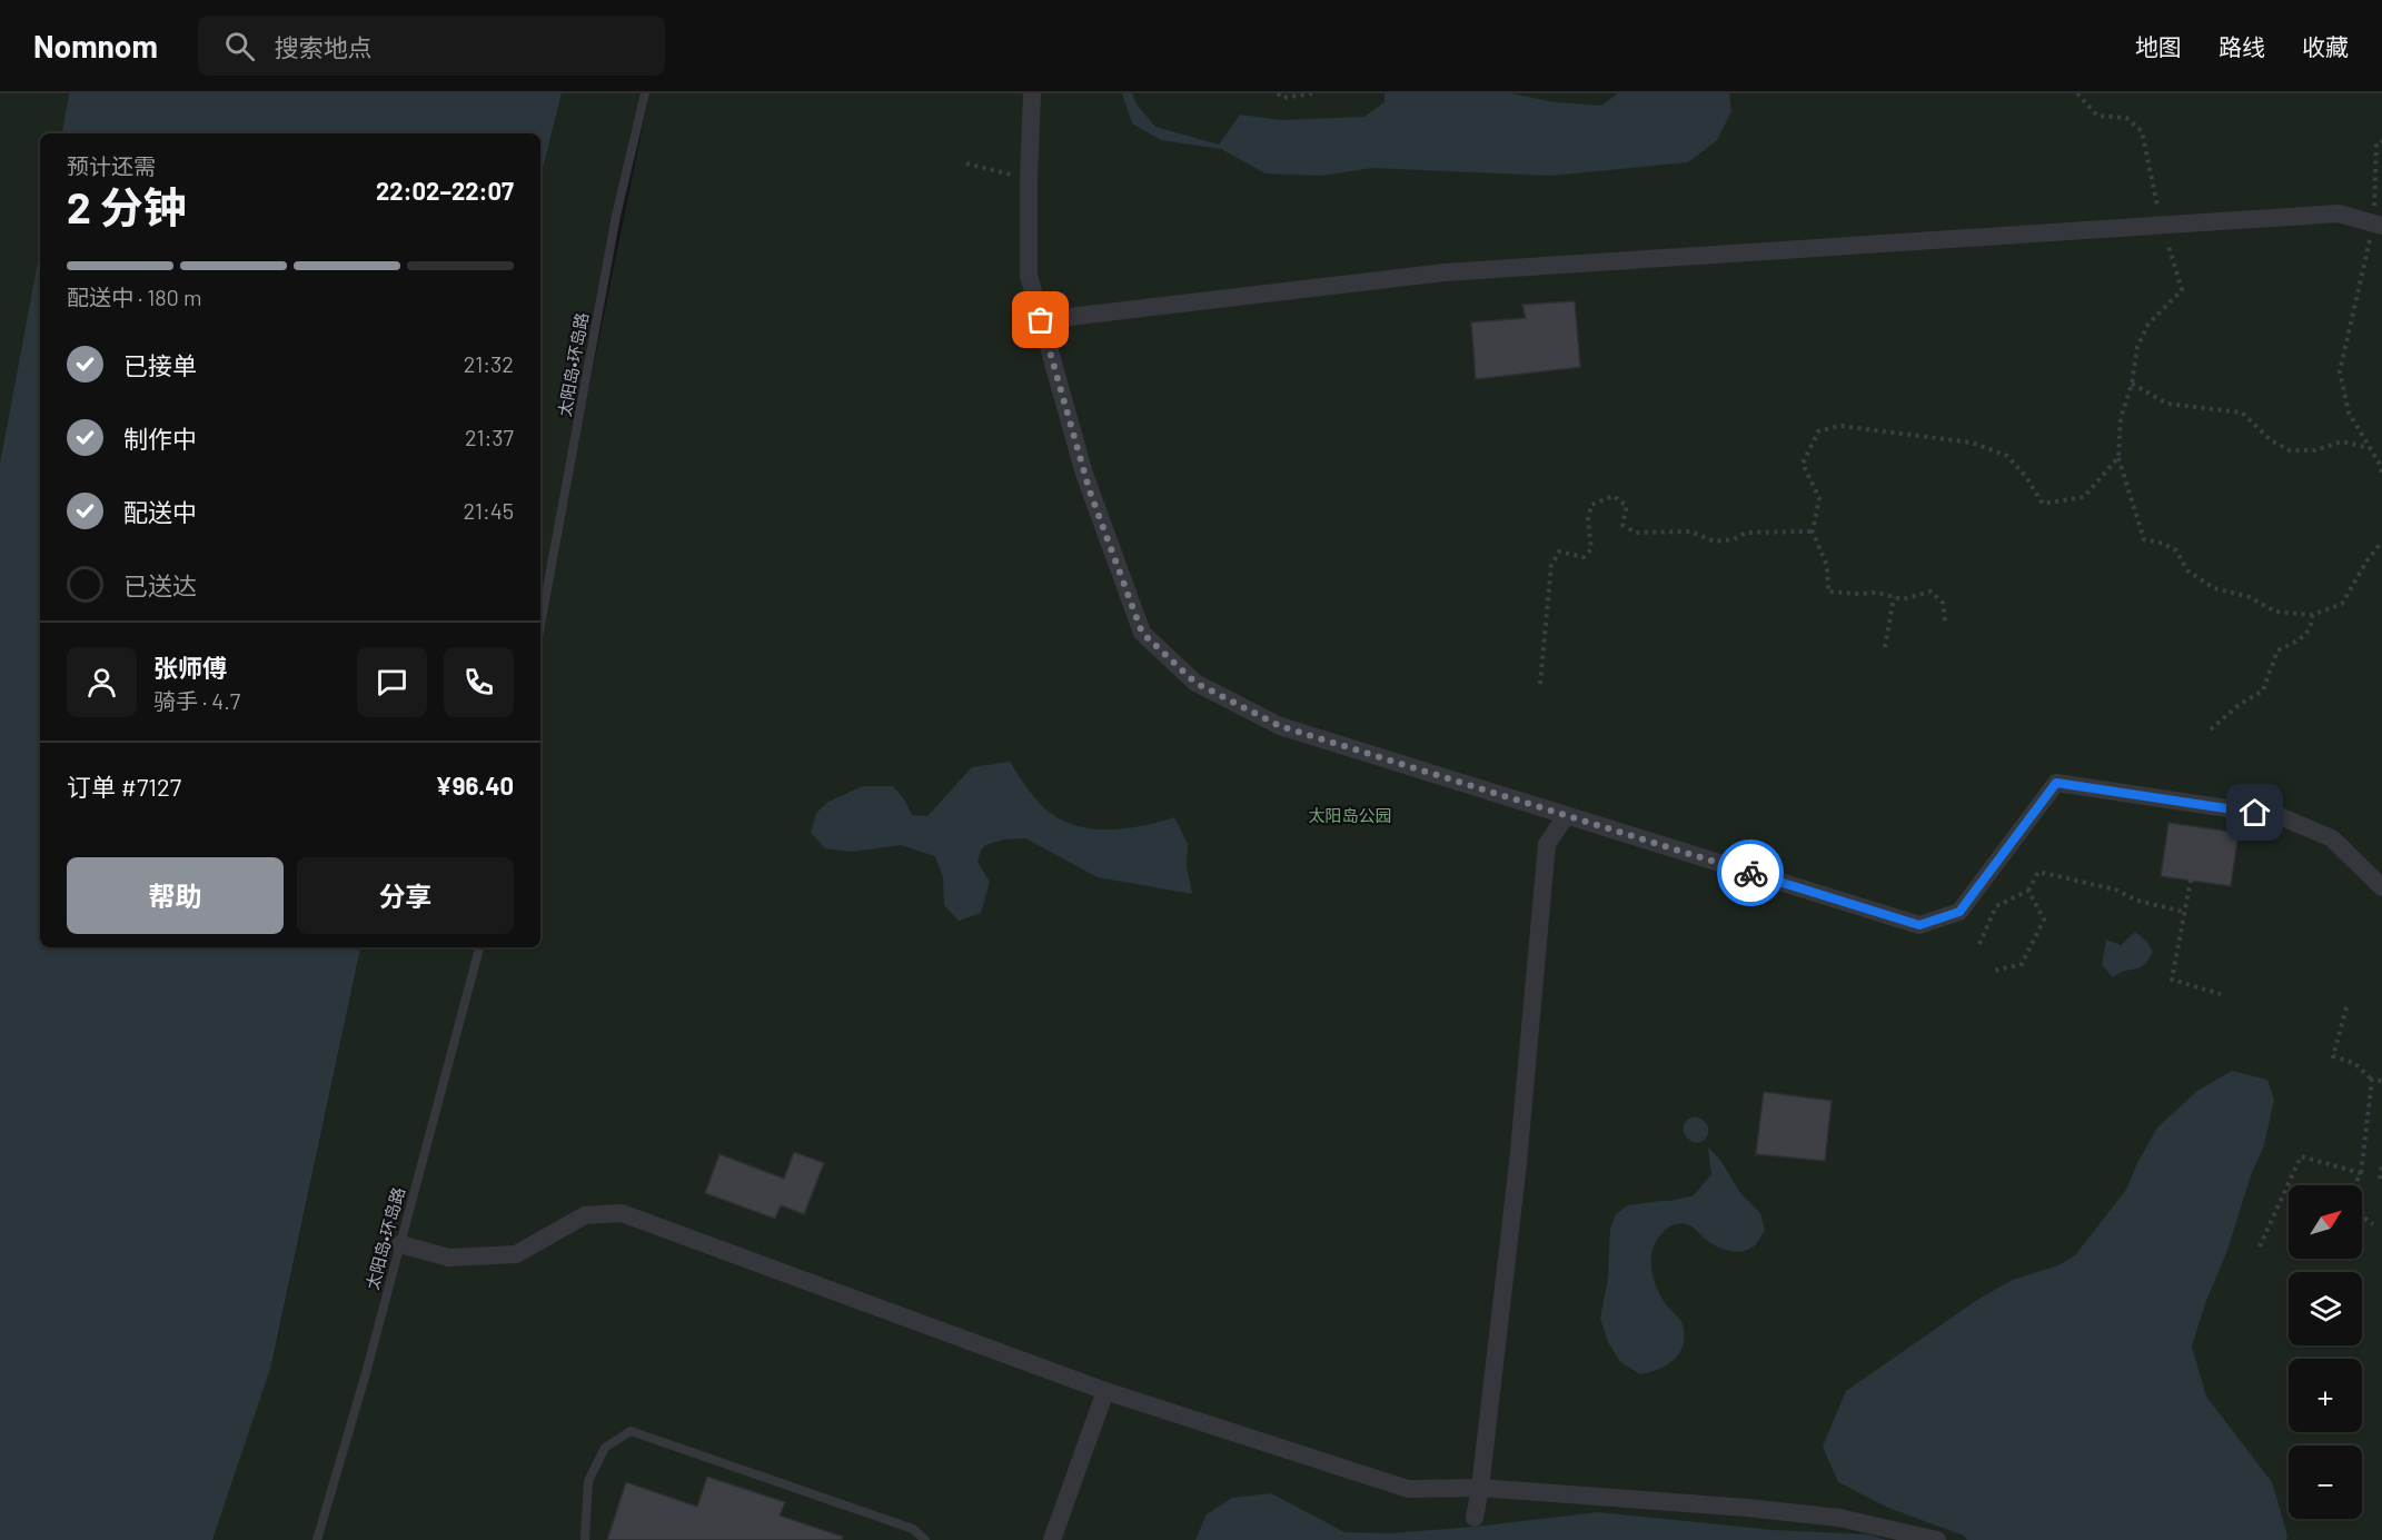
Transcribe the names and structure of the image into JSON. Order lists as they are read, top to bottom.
{
  "streets": {
    "lane": ["太阳岛•环岛路"]
  },
  "parks": ["太阳岛公园"],
  "north": "top right",
  "page": {
    "header": "Nomnom",
    "search": "搜索地点",
    "nav": ["地图", "路线", "收藏"],
    "heading": ["2 分钟", "预计还需", "22:02–22:07"],
    "panel": [
      "张师傅",
      "骑手 · 4.7",
      "订单 #7127",
      "¥96.40"
    ],
    "bar": "配送中 · 180 m",
    "list": [
      ["已接单", "21:32"],
      ["制作中", "21:37"],
      ["配送中", "21:45"],
      "已送达"
    ],
    "buttons": ["帮助", "分享"],
    "map_buttons": ["+", "−"]
  }
}
